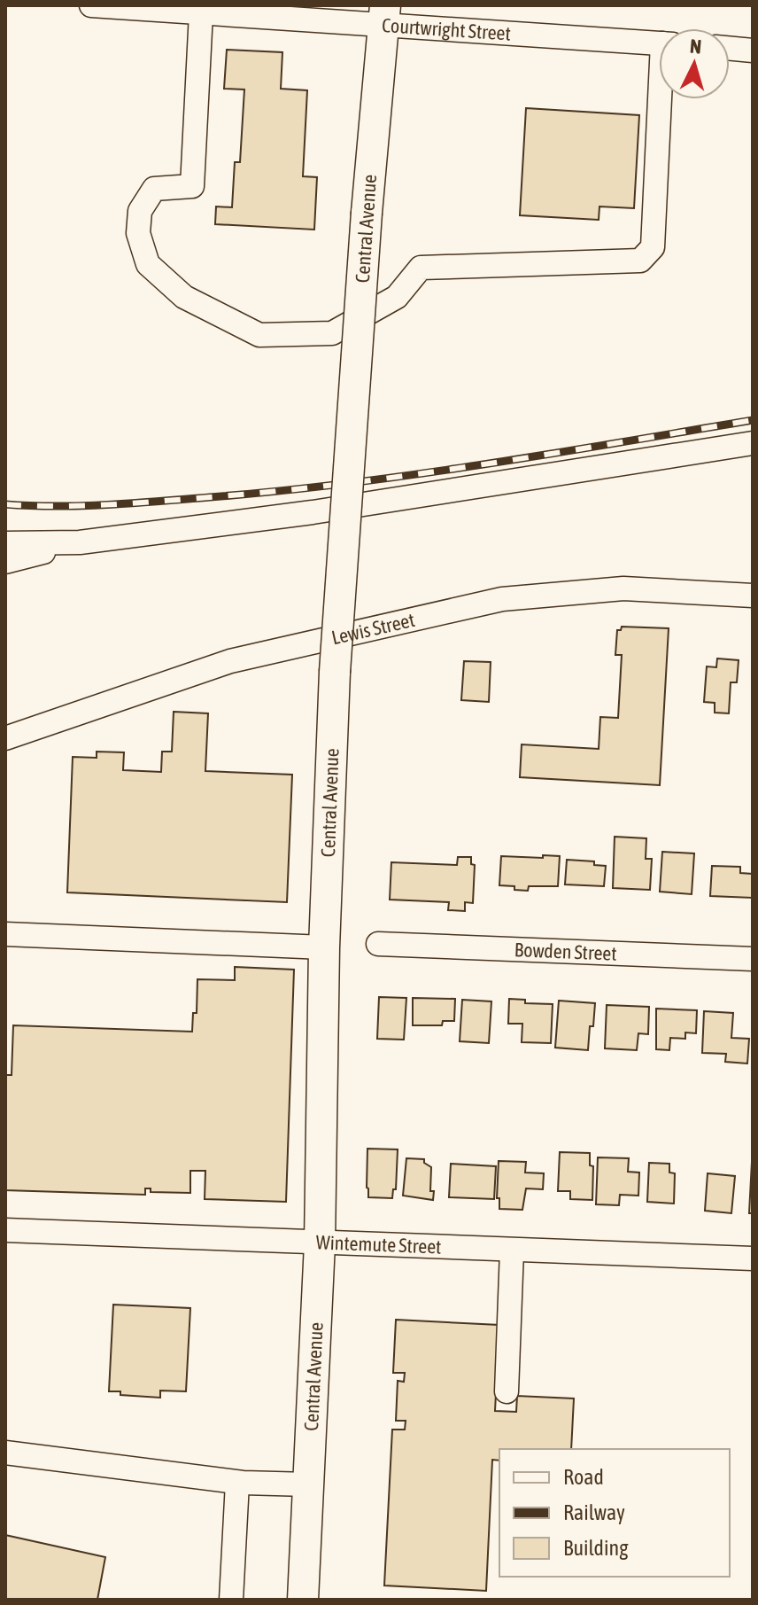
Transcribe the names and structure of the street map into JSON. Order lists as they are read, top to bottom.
{
  "streets": {
    "main road": ["Central Avenue"],
    "street": [
      "Courtwright Street",
      "Lewis Street",
      "Bowden Street",
      "Wintemute Street"
    ]
  },
  "crossings": [
    ["Courtwright Street", "Central Avenue"],
    ["Central Avenue", "Wintemute Street"]
  ],
  "legend": ["Road", "Railway", "Building"],
  "north": "top"
}
